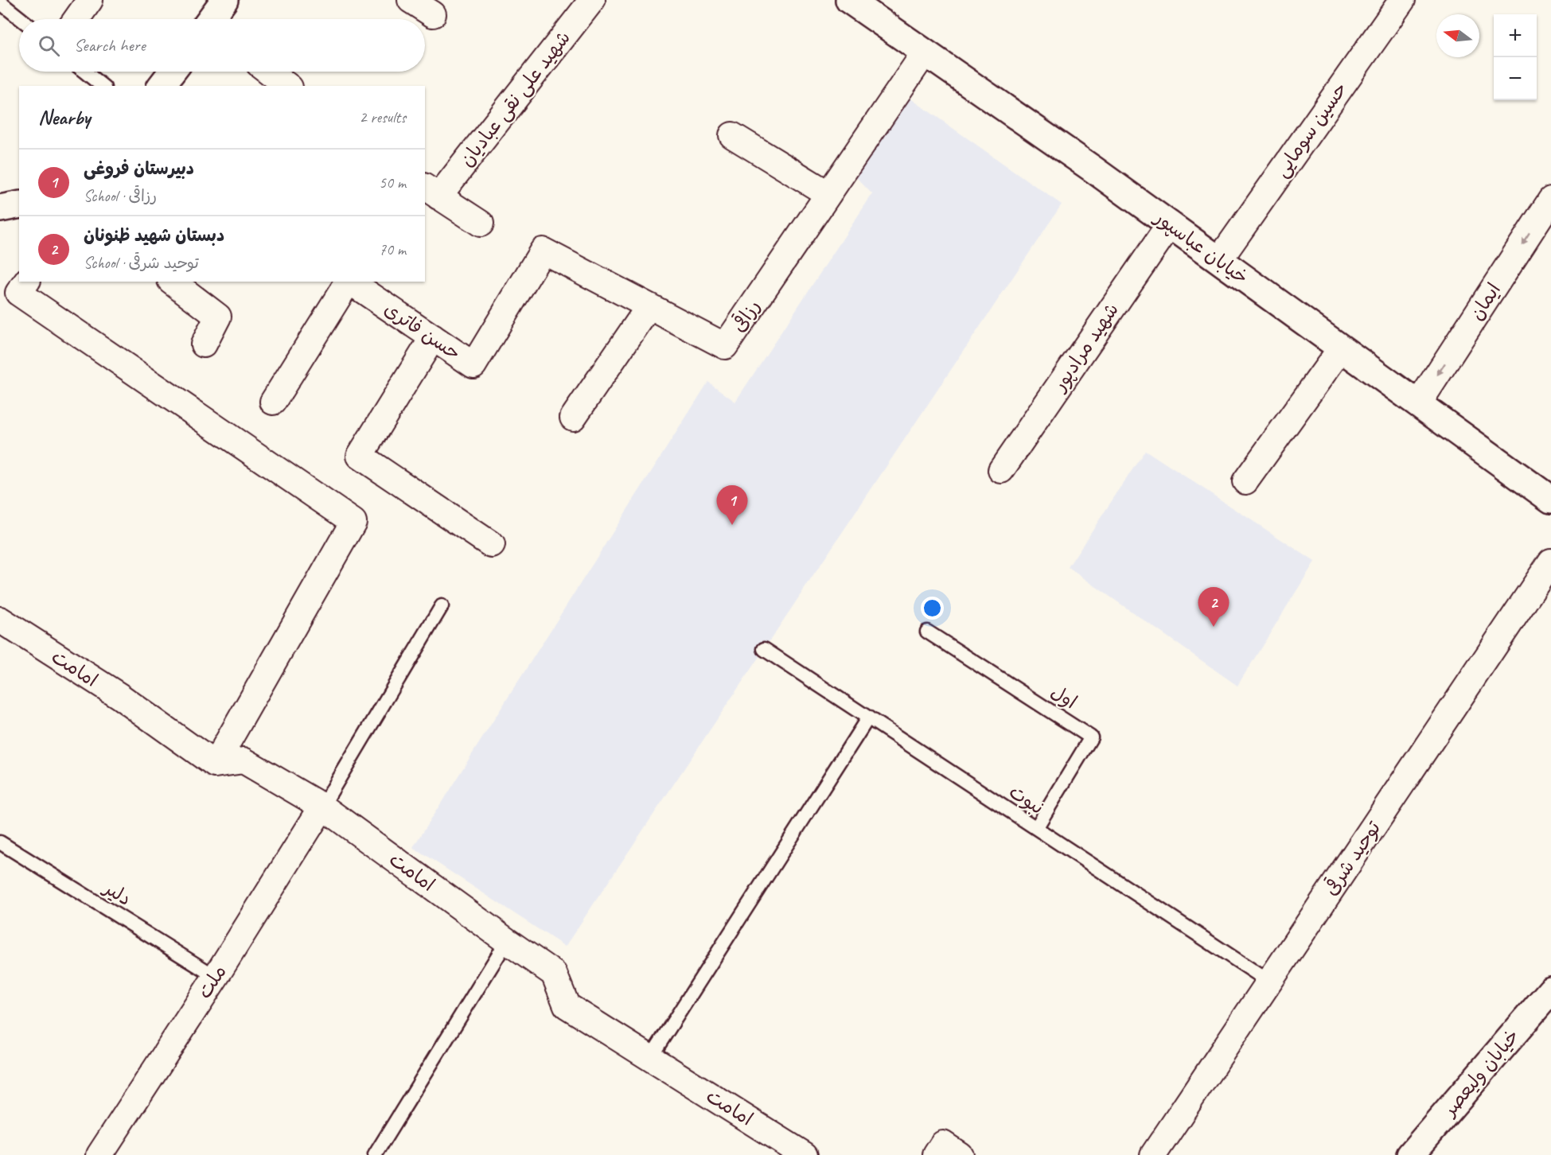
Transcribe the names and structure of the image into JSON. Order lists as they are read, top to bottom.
{
  "streets": {
    "main road": ["خیابان عباسپور", "خیابان ولیعصر"],
    "street": [
      "شهید علی نقی عبادیان",
      "حسین سومایی",
      "ایمان",
      "رزاقی",
      "حسن فاتری",
      "شهید مرادپور",
      "امامت",
      "توحید شرقی",
      "ملت"
    ],
    "lane": ["اول", "نبوت", "دلیر"]
  },
  "crossings": [
    ["حسین سومایی", "خیابان عباسپور"],
    ["خیابان عباسپور", "ایمان"],
    ["خیابان عباسپور", "رزاقی"],
    ["خیابان عباسپور", "شهید مرادپور"],
    ["رزاقی", "حسن فاتری"],
    ["امامت", "ملت"],
    ["اول", "نبوت"],
    ["نبوت", "توحید شرقی"],
    ["دلیر", "ملت"]
  ],
  "one_way": ["ایمان"],
  "north": "left",
  "page": {
    "map_buttons": ["+", "−"],
    "search": "Search here",
    "heading": ["Nearby", "2 results"],
    "list": [
      {
        "mark": "1",
        "name": "دبیرستان فروغی",
        "note": "School · رزاقی",
        "value": "50 m"
      },
      {
        "mark": "2",
        "name": "دبستان شهید ظنونان",
        "note": "School · توحید شرقی",
        "value": "70 m"
      }
    ],
    "pins": ["1", "2"]
  }
}
